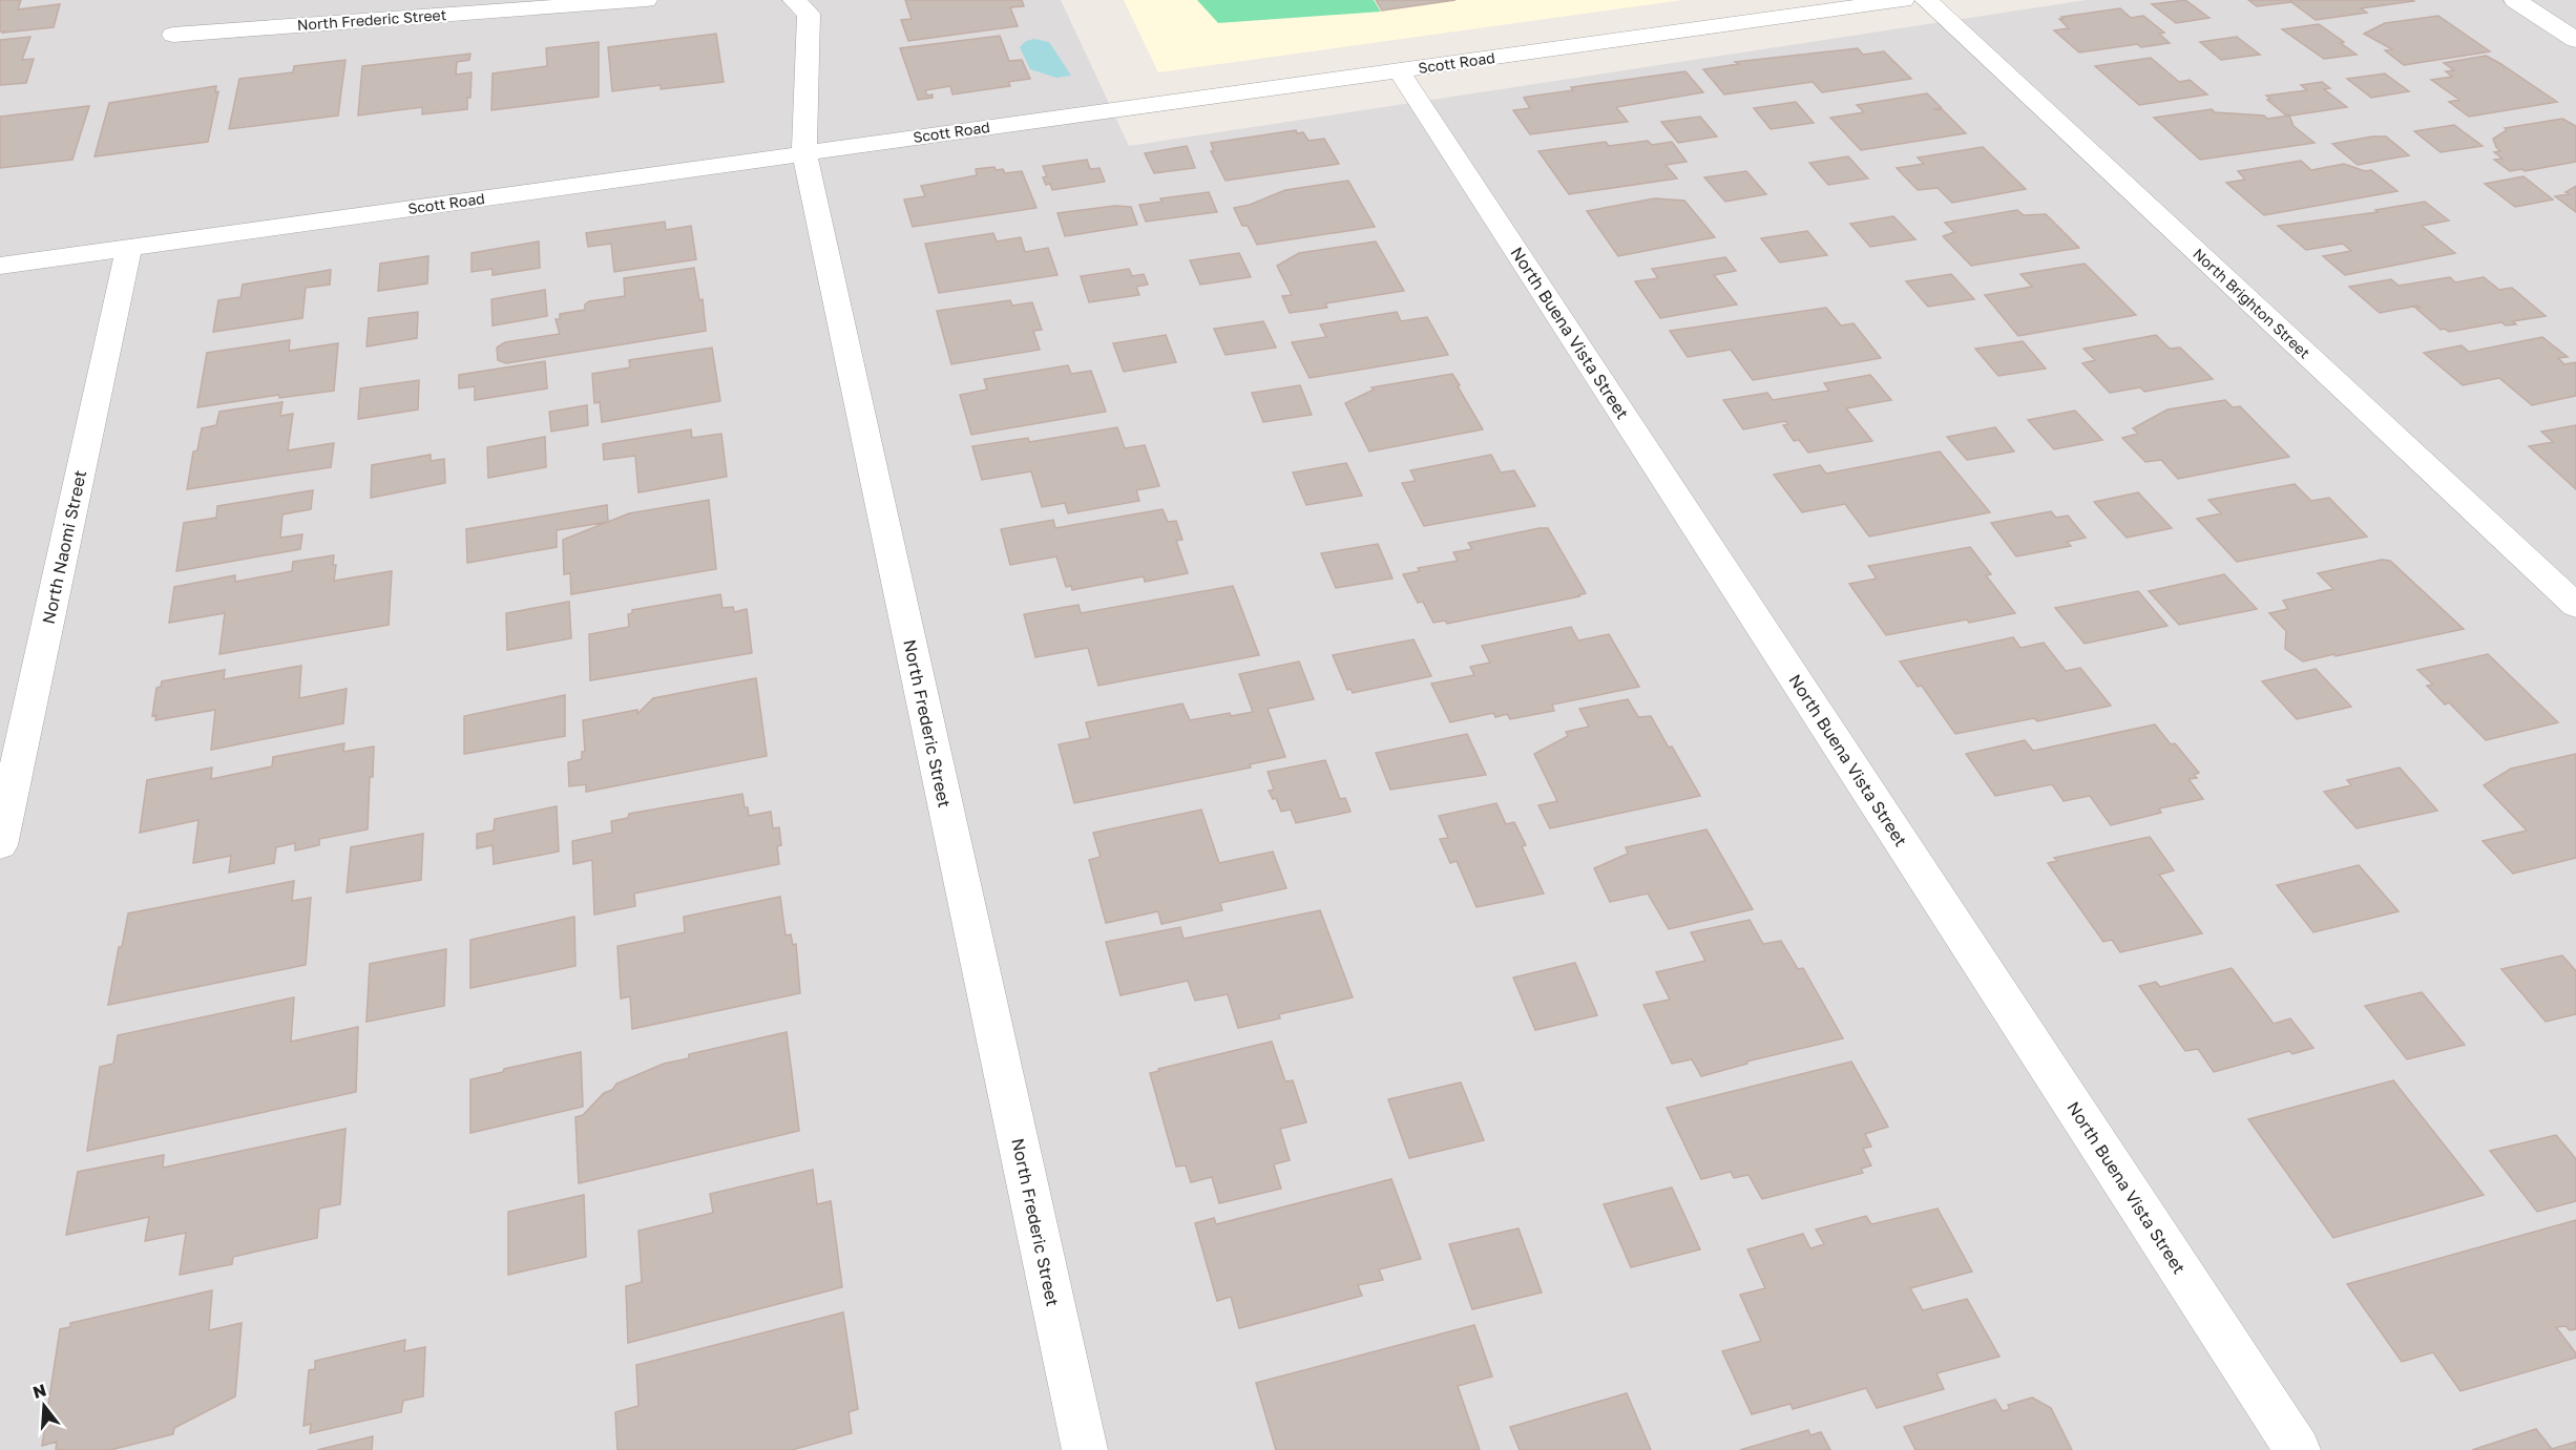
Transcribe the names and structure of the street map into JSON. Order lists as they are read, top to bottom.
{
  "streets": {
    "street": [
      "North Frederic Street",
      "Scott Road",
      "North Brighton Street",
      "North Buena Vista Street",
      "North Naomi Street"
    ]
  },
  "crossings": [
    ["North Frederic Street", "Scott Road"],
    ["Scott Road", "North Buena Vista Street"],
    ["Scott Road", "North Naomi Street"]
  ],
  "north": "top"
}
